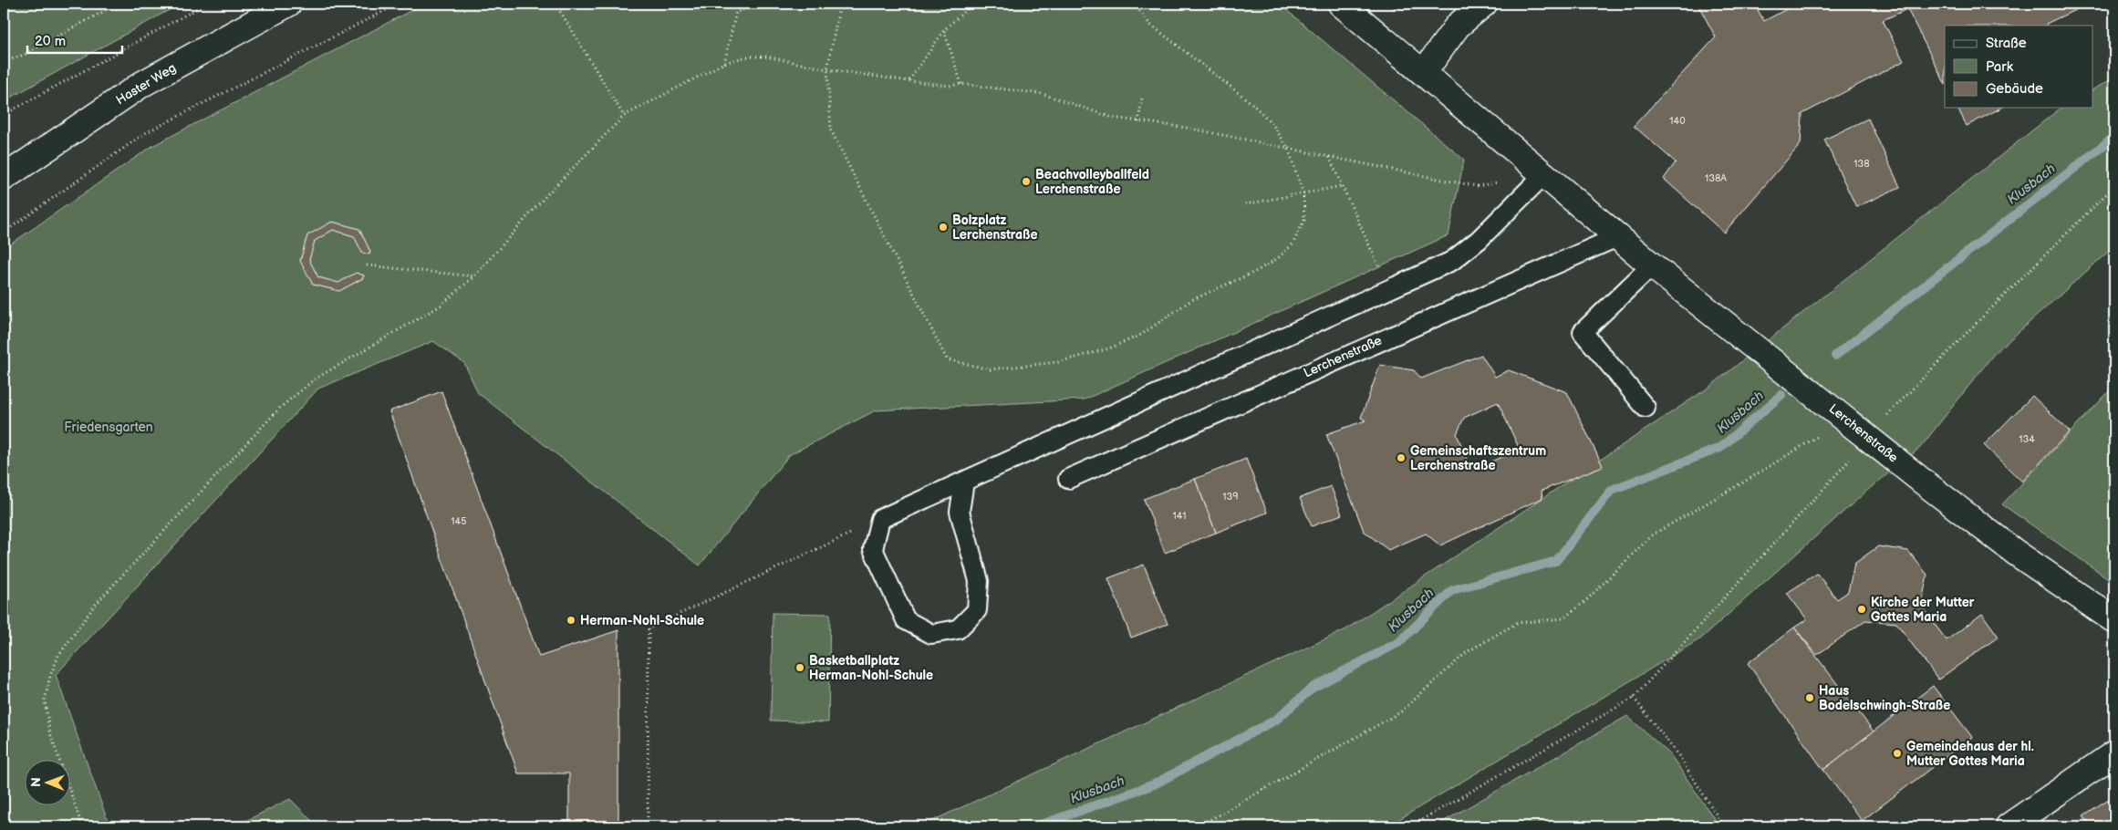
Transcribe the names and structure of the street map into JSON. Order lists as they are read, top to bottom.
{
  "streets": {
    "street": ["Haster Weg", "Lerchenstraße"]
  },
  "water": ["Klusbach"],
  "parks": ["Friedensgarten"],
  "places": [
    "Beachvolleyballfeld Lerchenstraße",
    "Bolzplatz Lerchenstraße",
    "Gemeinschaftszentrum Lerchenstraße",
    "Kirche der Mutter Gottes Maria",
    "Herman-Nohl-Schule",
    "Basketballplatz Herman-Nohl-Schule",
    "Haus Bodelschwingh-Straße",
    "Gemeindehaus der hl. Mutter Gottes Maria"
  ],
  "house_numbers": [
    "140",
    "138",
    "138A",
    "134",
    "139",
    "141",
    "145"
  ],
  "legend": ["Straße", "Park", "Gebäude"],
  "scale_bar": "20 m",
  "north": "left"
}
